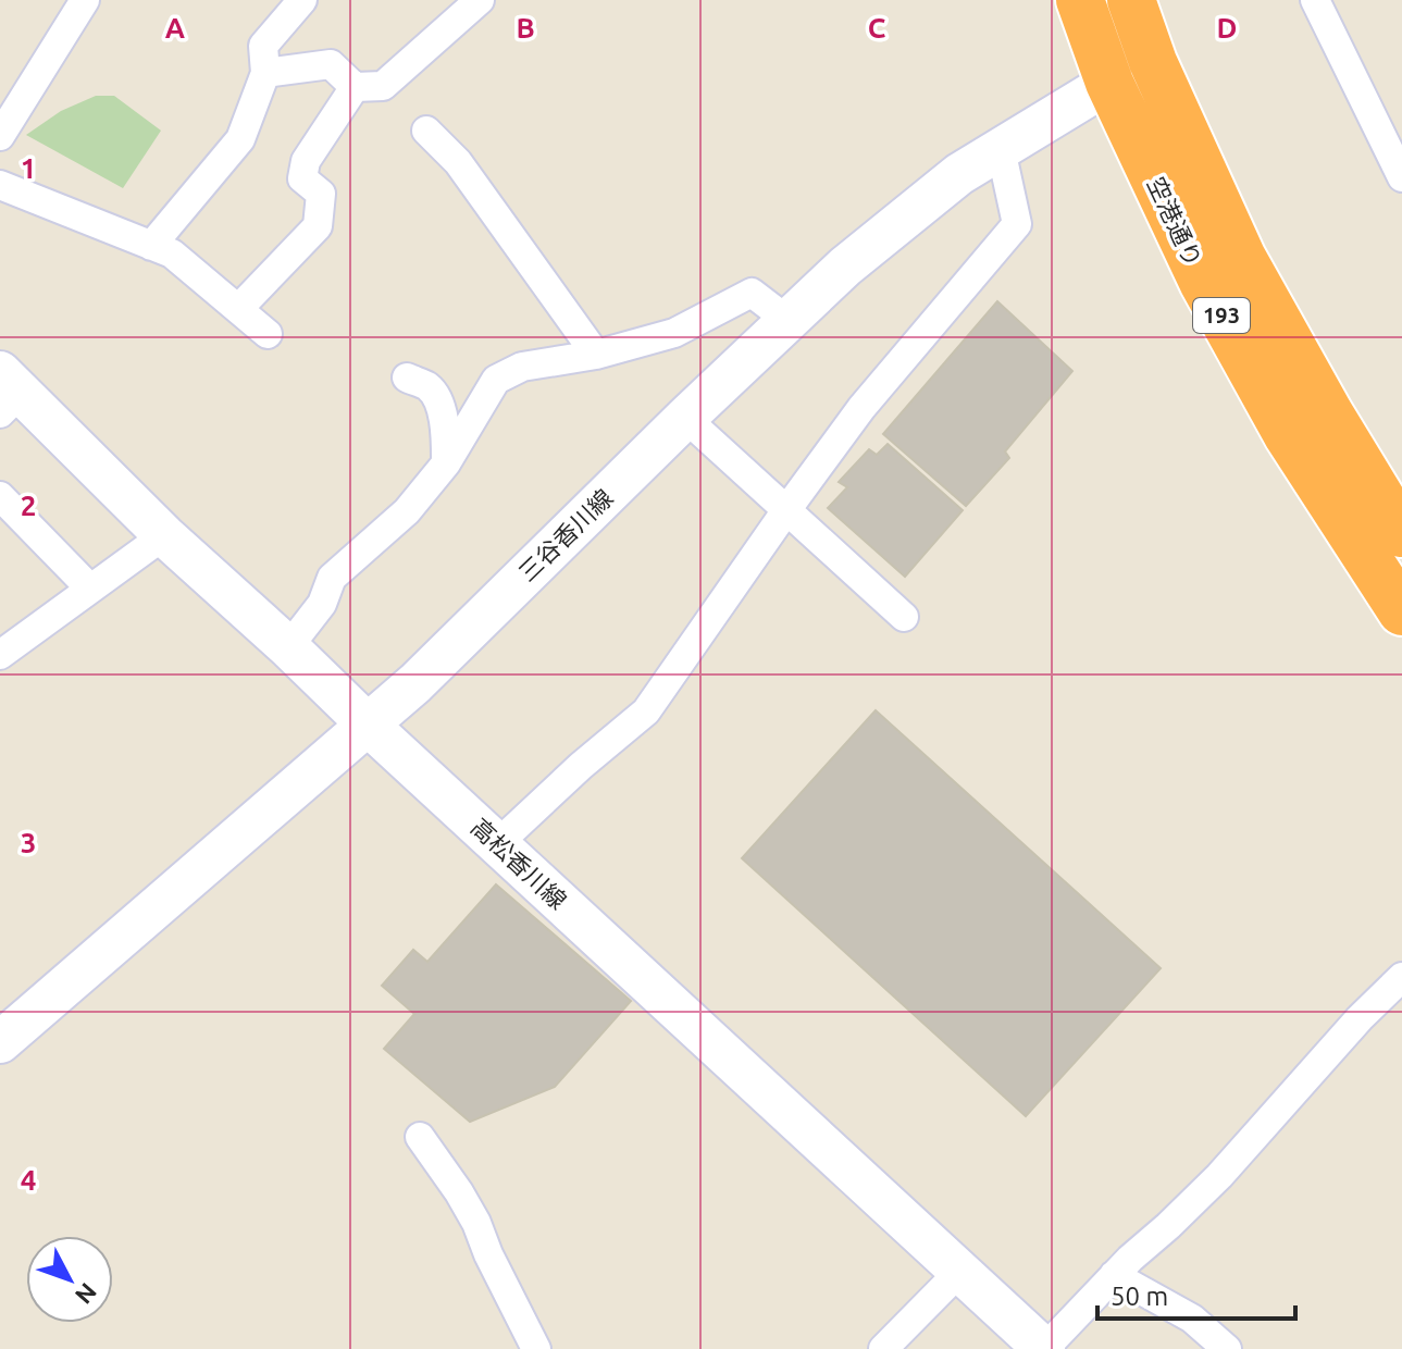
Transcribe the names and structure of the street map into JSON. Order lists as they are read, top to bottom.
{
  "streets": {
    "highway": ["空港通り", "193"],
    "main road": ["三谷香川線", "高松香川線"]
  },
  "crossings": [
    ["空港通り", "三谷香川線"],
    ["三谷香川線", "高松香川線"]
  ],
  "scale_bar": "50 m",
  "north": "bottom right",
  "grid": {
    "columns": [
      "A",
      "B",
      "C",
      "D"
    ],
    "rows": [
      "1",
      "2",
      "3",
      "4"
    ]
  }
}
